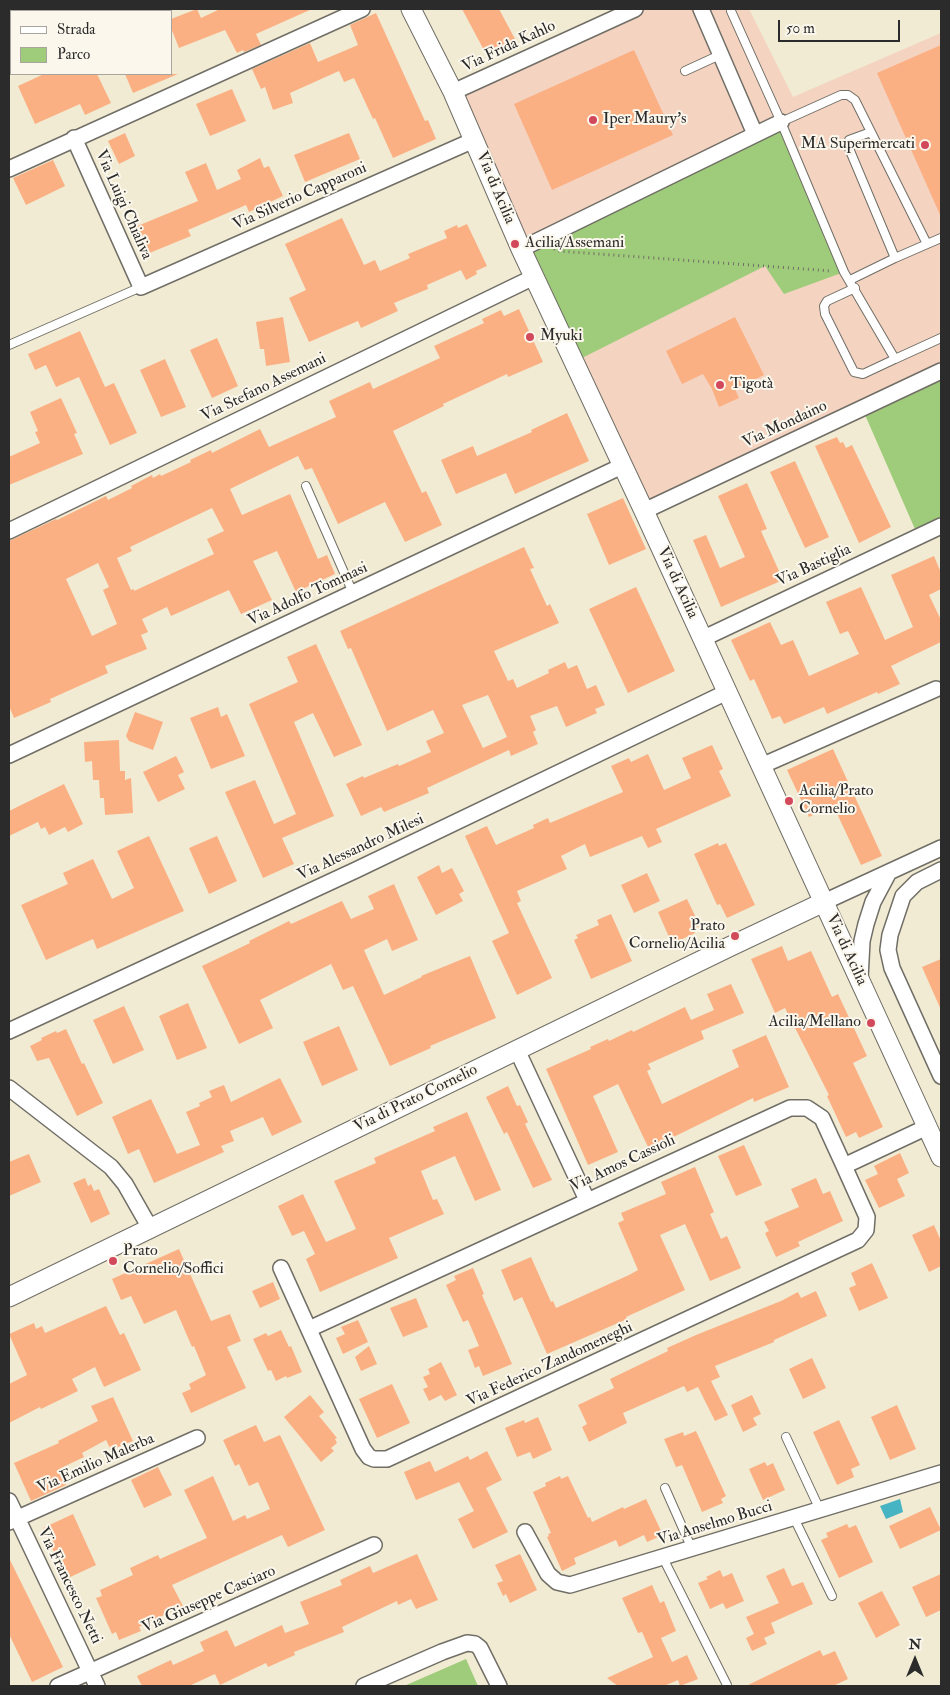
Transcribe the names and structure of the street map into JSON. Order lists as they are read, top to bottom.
{
  "streets": {
    "street": [
      "Via Frida Kahlo",
      "Via di Acilia",
      "Via Silverio Capparoni",
      "Via Luigi Chialiva",
      "Via Stefano Assemani",
      "Via Mondaino",
      "Via Bastiglia",
      "Via Adolfo Tommasi",
      "Via Alessandro Milesi",
      "Via di Prato Cornelio",
      "Via Amos Cassioli",
      "Via Federico Zandomeneghi",
      "Via Emilio Malerba",
      "Via Anselmo Bucci",
      "Via Francesco Netti",
      "Via Giuseppe Casciaro"
    ]
  },
  "crossings": [
    ["Via Frida Kahlo", "Via di Acilia"],
    ["Via di Acilia", "Via Silverio Capparoni"],
    ["Via di Acilia", "Via Stefano Assemani"],
    ["Via di Acilia", "Via Mondaino"],
    ["Via di Acilia", "Via Bastiglia"],
    ["Via di Acilia", "Via Adolfo Tommasi"],
    ["Via di Acilia", "Via Alessandro Milesi"],
    ["Via di Acilia", "Via di Prato Cornelio"],
    ["Via Silverio Capparoni", "Via Luigi Chialiva"],
    ["Via Amos Cassioli", "Via Federico Zandomeneghi"],
    ["Via Emilio Malerba", "Via Francesco Netti"],
    ["Via Francesco Netti", "Via Giuseppe Casciaro"]
  ],
  "places": [
    "Iper Maury's",
    "MA Supermercati",
    "Acilia/Assemani",
    "Myuki",
    "Tigotà",
    "Acilia/Prato Cornelio",
    "Prato Cornelio/Acilia",
    "Acilia/Mellano",
    "Prato Cornelio/Soffici"
  ],
  "legend": ["Strada", "Parco"],
  "scale_bar": "50 m",
  "north": "top"
}
